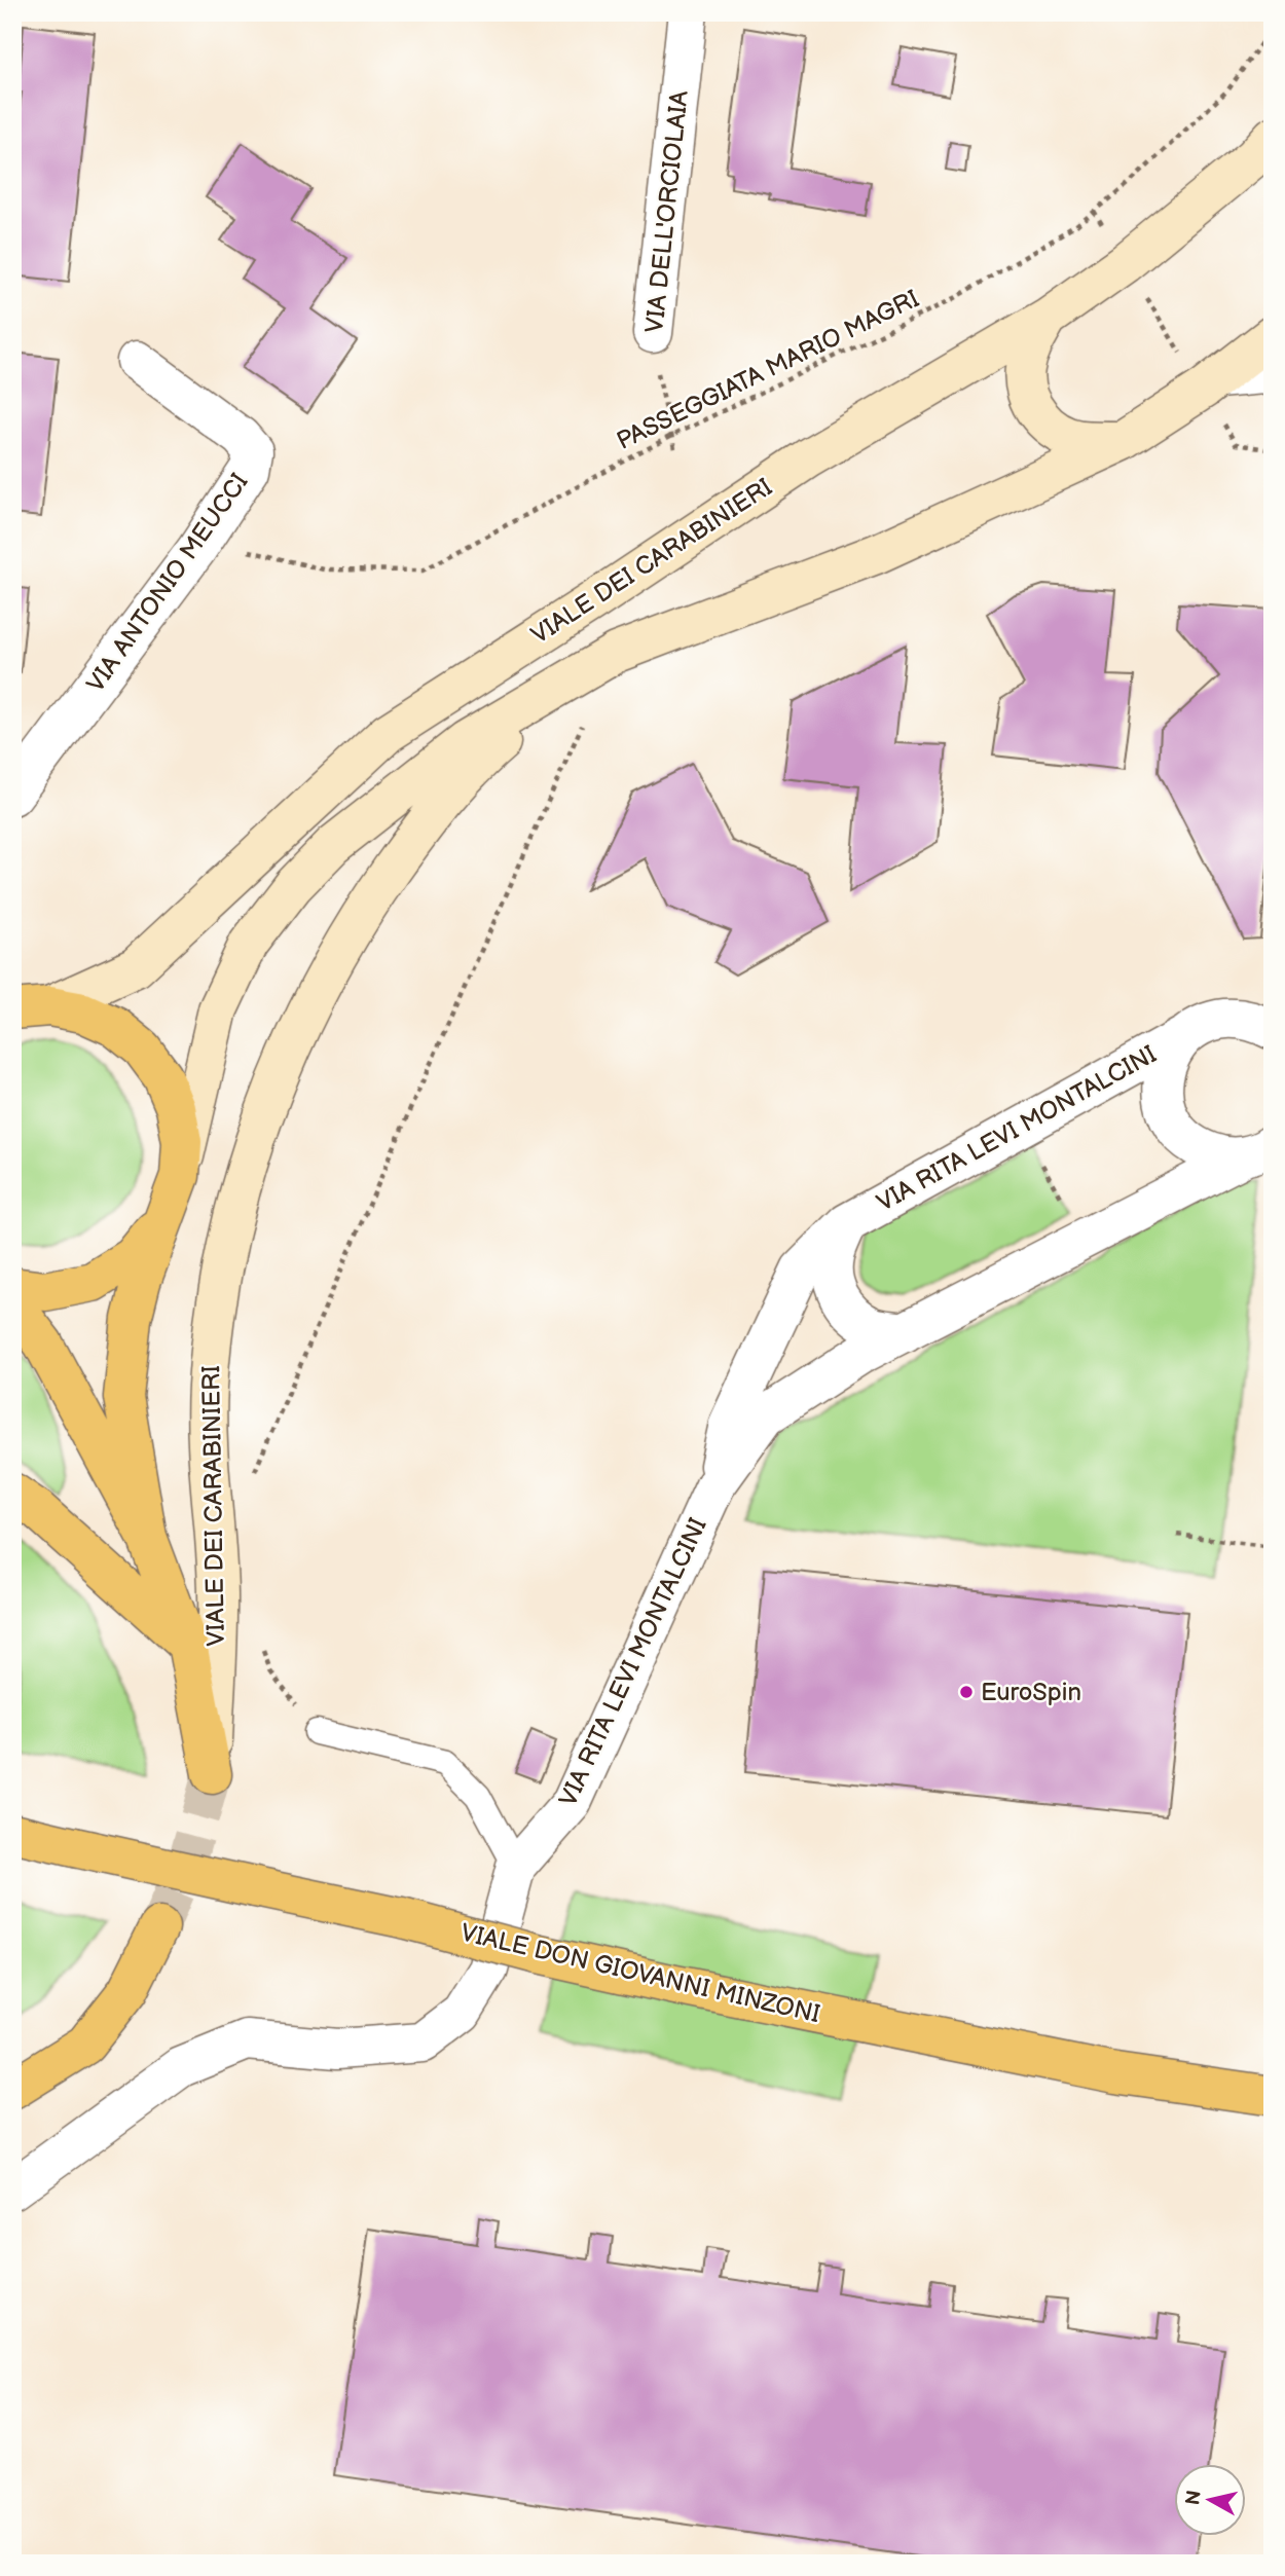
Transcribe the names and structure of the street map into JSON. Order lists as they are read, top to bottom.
{
  "streets": {
    "main road": ["VIALE DEI CARABINIERI", "VIALE DON GIOVANNI MINZONI"],
    "street": ["VIA DELL'ORCIOLAIA", "VIA ANTONIO MEUCCI", "VIA RITA LEVI MONTALCINI"],
    "path": ["PASSEGGIATA MARIO MAGRI"]
  },
  "crossings": [
    ["VIA DELL'ORCIOLAIA", "PASSEGGIATA MARIO MAGRI"],
    ["PASSEGGIATA MARIO MAGRI", "VIA ANTONIO MEUCCI"]
  ],
  "places": ["EuroSpin"],
  "north": "left"
}
